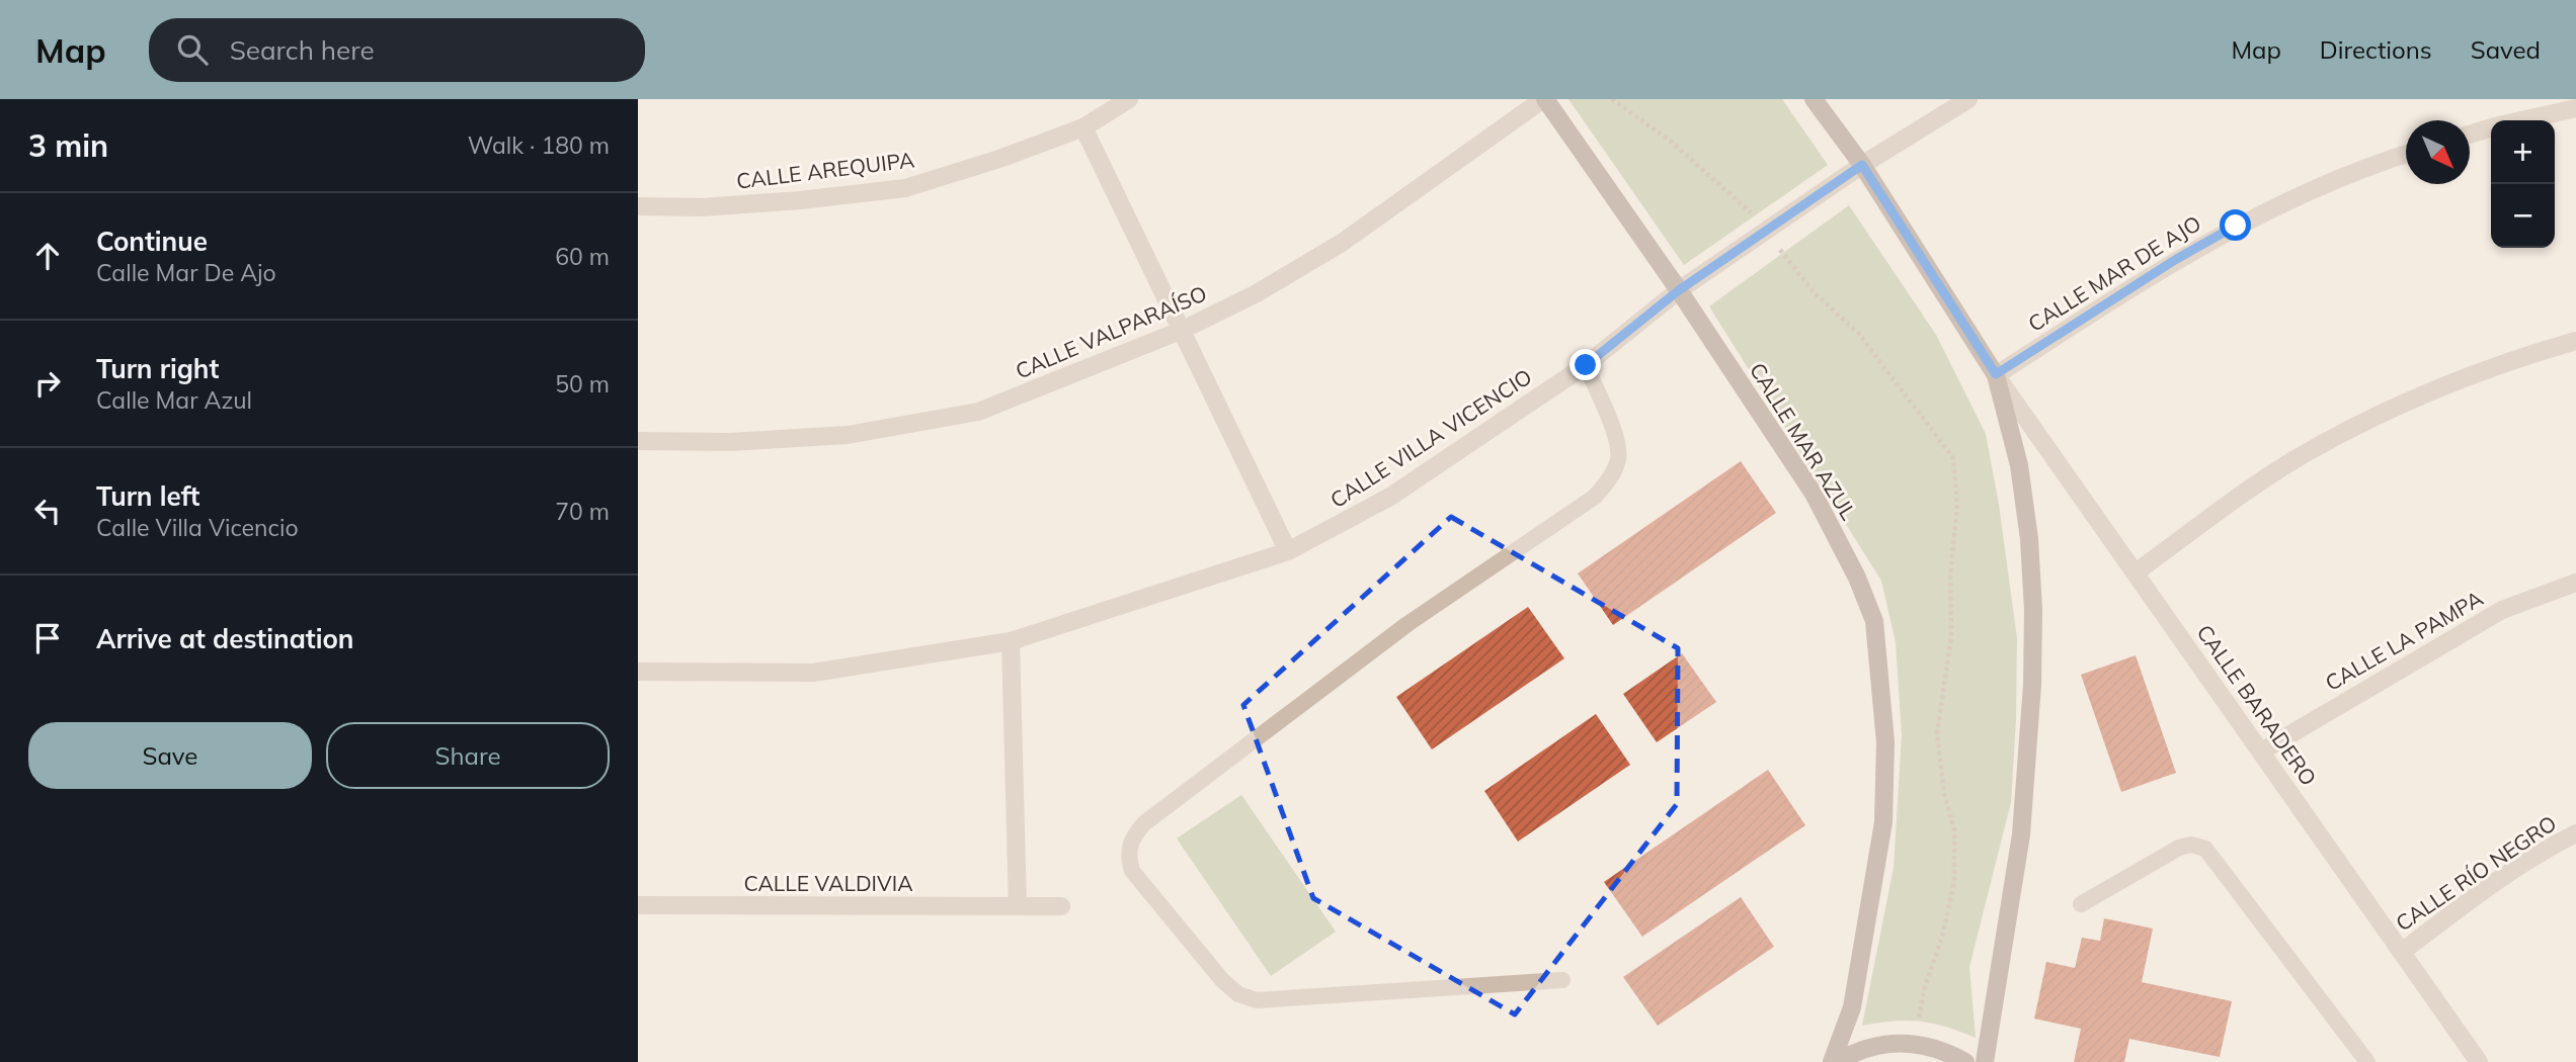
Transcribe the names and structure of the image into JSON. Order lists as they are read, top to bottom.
{
  "streets": {
    "street": [
      "CALLE AREQUIPA",
      "CALLE MAR DE AJO",
      "CALLE VALPARAÍSO",
      "CALLE VILLA VICENCIO",
      "CALLE MAR AZUL",
      "CALLE LA PAMPA",
      "CALLE BARADERO",
      "CALLE RÍO NEGRO",
      "CALLE VALDIVIA"
    ]
  },
  "crossings": [
    ["CALLE MAR DE AJO", "CALLE BARADERO"],
    ["CALLE VALPARAÍSO", "CALLE MAR AZUL"],
    ["CALLE VILLA VICENCIO", "CALLE MAR AZUL"],
    ["CALLE LA PAMPA", "CALLE BARADERO"],
    ["CALLE BARADERO", "CALLE RÍO NEGRO"]
  ],
  "north": "bottom right",
  "page": {
    "header": "Map",
    "search": "Search here",
    "nav": ["Map", "Directions", "Saved"],
    "heading": ["3 min", "Walk · 180 m"],
    "map_buttons": ["+", "−"],
    "list": [
      ["Continue", "Calle Mar De Ajo", "60 m"],
      ["Turn right", "Calle Mar Azul", "50 m"],
      ["Turn left", "Calle Villa Vicencio", "70 m"],
      "Arrive at destination"
    ],
    "buttons": ["Save", "Share"]
  }
}
